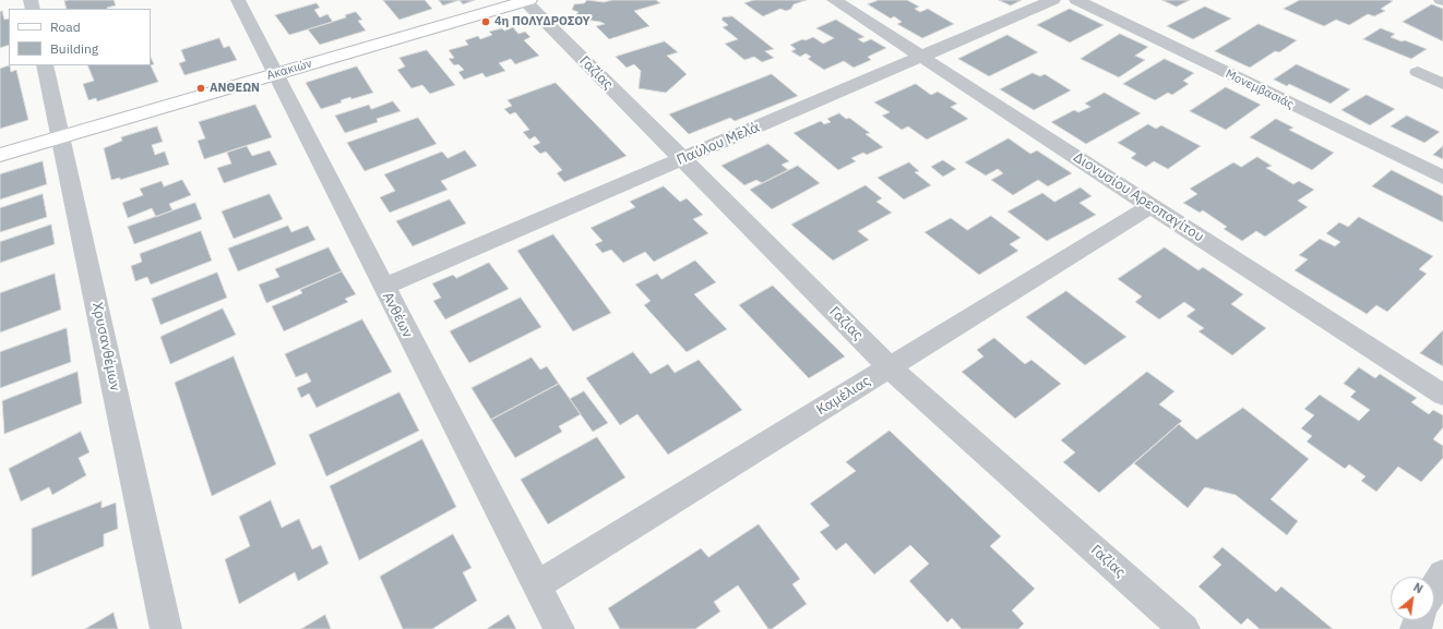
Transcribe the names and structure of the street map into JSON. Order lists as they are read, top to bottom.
{
  "streets": {
    "street": [
      "Ακακιών",
      "Γαζίας",
      "Μονεμβασιάς",
      "Παύλου Μελά",
      "Διονυσίου Αρεοπαγίτου",
      "Ανθέων",
      "Χρυσανθέμων",
      "Καμέλιας"
    ]
  },
  "crossings": [
    ["Ακακιών", "Γαζίας"],
    ["Ακακιών", "Ανθέων"],
    ["Ακακιών", "Χρυσανθέμων"],
    ["Γαζίας", "Παύλου Μελά"],
    ["Γαζίας", "Καμέλιας"],
    ["Παύλου Μελά", "Διονυσίου Αρεοπαγίτου"],
    ["Παύλου Μελά", "Ανθέων"],
    ["Διονυσίου Αρεοπαγίτου", "Καμέλιας"],
    ["Ανθέων", "Καμέλιας"]
  ],
  "places": ["4η ΠΟΛΥΔΡΟΣΟΥ", "ΑΝΘΕΩΝ"],
  "legend": ["Road", "Building"],
  "north": "top right"
}
